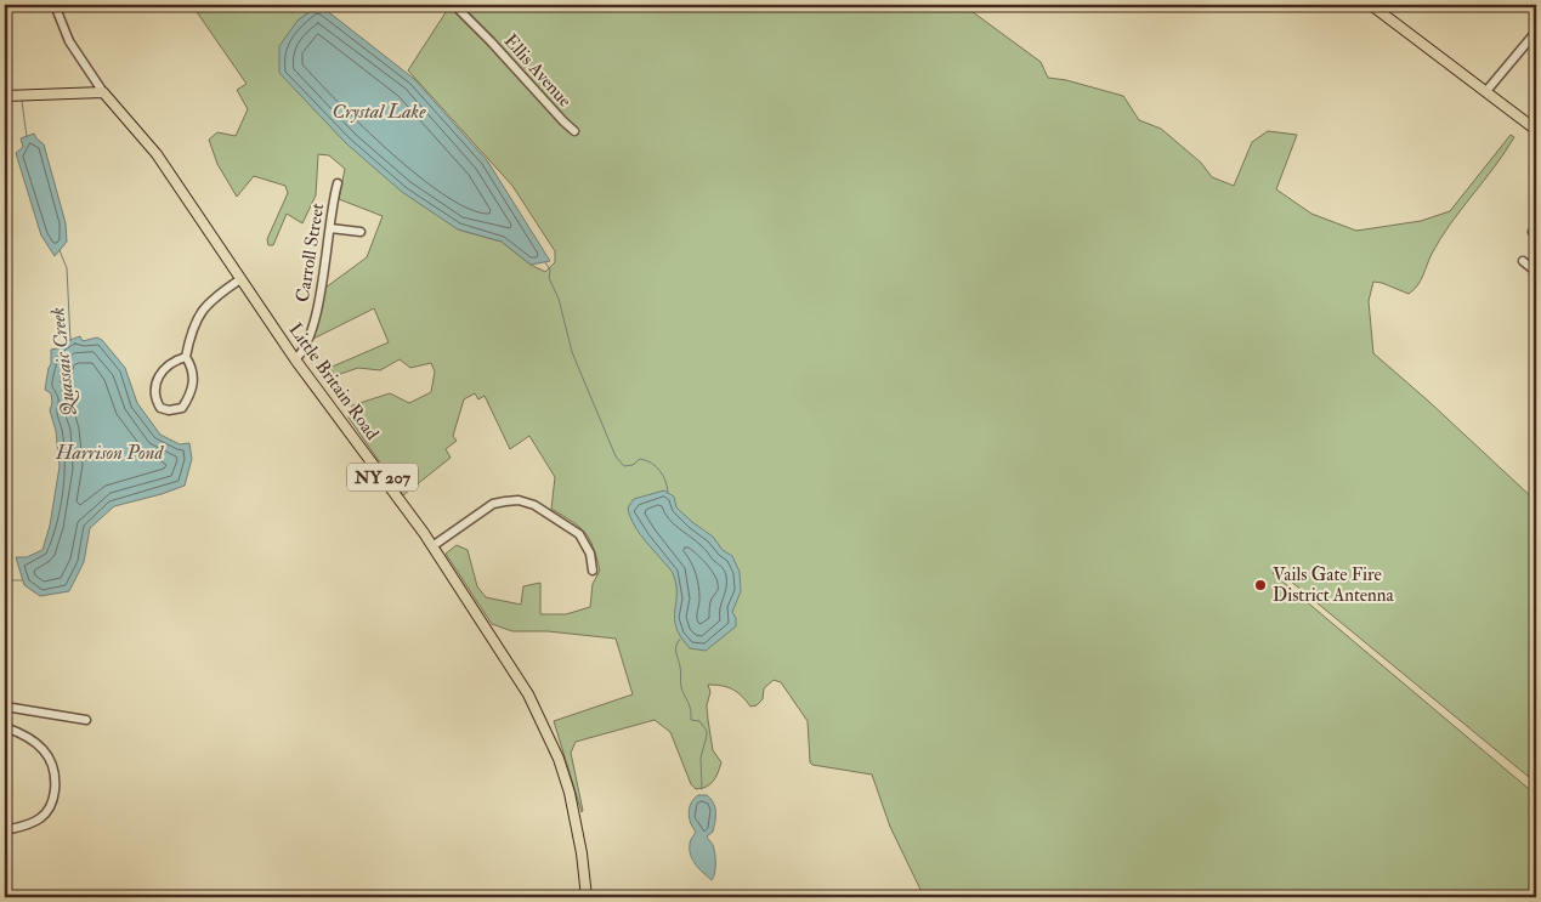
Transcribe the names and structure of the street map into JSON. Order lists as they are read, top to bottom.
{
  "streets": {
    "main road": ["Little Britain Road", "NY 207"],
    "street": ["Ellis Avenue", "Carroll Street"]
  },
  "crossings": [
    ["Carroll Street", "Little Britain Road"]
  ],
  "water": ["Crystal Lake", "Quassaic Creek", "Harrison Pond"],
  "places": ["Vails Gate Fire District Antenna"]
}
